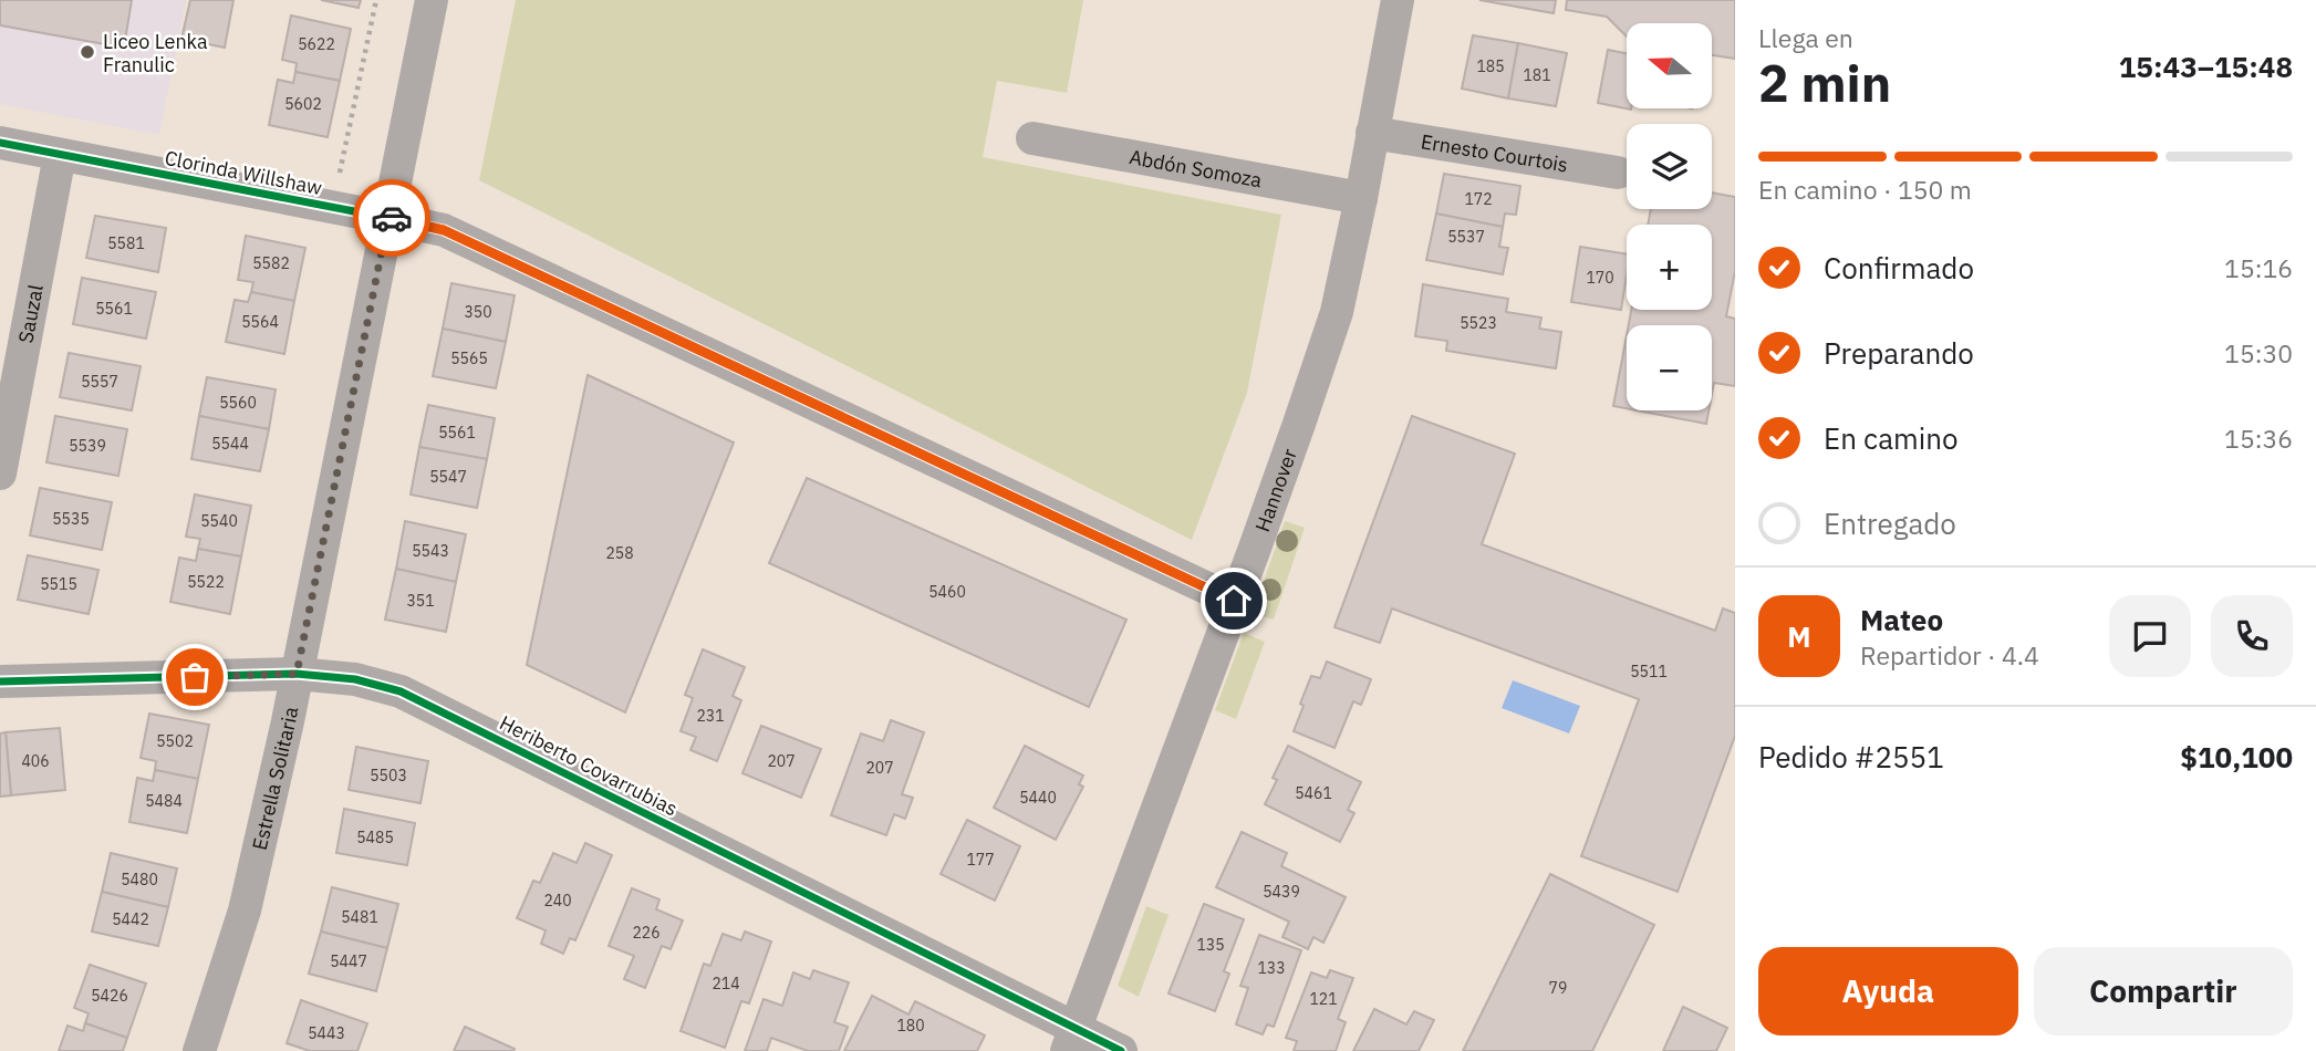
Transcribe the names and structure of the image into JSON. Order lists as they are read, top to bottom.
{
  "streets": {
    "street": [
      "Ernesto Courtois",
      "Abdón Somoza",
      "Clorinda Willshaw",
      "Sauzal",
      "Hannover",
      "Heriberto Covarrubias",
      "Estrella Solitaria"
    ]
  },
  "crossings": [
    ["Ernesto Courtois", "Hannover"],
    ["Abdón Somoza", "Hannover"],
    ["Clorinda Willshaw", "Sauzal"],
    ["Clorinda Willshaw", "Hannover"],
    ["Clorinda Willshaw", "Estrella Solitaria"],
    ["Hannover", "Heriberto Covarrubias"],
    ["Heriberto Covarrubias", "Estrella Solitaria"]
  ],
  "places": ["Liceo Lenka Franulic"],
  "house_numbers": [
    "5622",
    "185",
    "181",
    "5602",
    "172",
    "5537",
    "5581",
    "5582",
    "170",
    "5561",
    "350",
    "5564",
    "5523",
    "5565",
    "5557",
    "5560",
    "5561",
    "5544",
    "5539",
    "5547",
    "5535",
    "5540",
    "5543",
    "258",
    "5522",
    "5515",
    "5460",
    "351",
    "5511",
    "231",
    "5502",
    "406",
    "207",
    "207",
    "5503",
    "5461",
    "5440",
    "5484",
    "5485",
    "177",
    "5480",
    "5439",
    "240",
    "5481",
    "5442",
    "226",
    "135",
    "5447",
    "133",
    "214",
    "79",
    "5426",
    "121",
    "180",
    "5443"
  ],
  "north": "left",
  "page": {
    "heading": ["2 min", "Llega en", "15:43–15:48"],
    "panel": [
      "Mateo",
      "Repartidor · 4.4",
      "Pedido #2551",
      "$10,100"
    ],
    "map_buttons": ["+", "−"],
    "bar": "En camino · 150 m",
    "list": [
      ["Confirmado", "15:16"],
      ["Preparando", "15:30"],
      ["En camino", "15:36"],
      "Entregado"
    ],
    "round": "M",
    "buttons": ["Ayuda", "Compartir"]
  }
}
